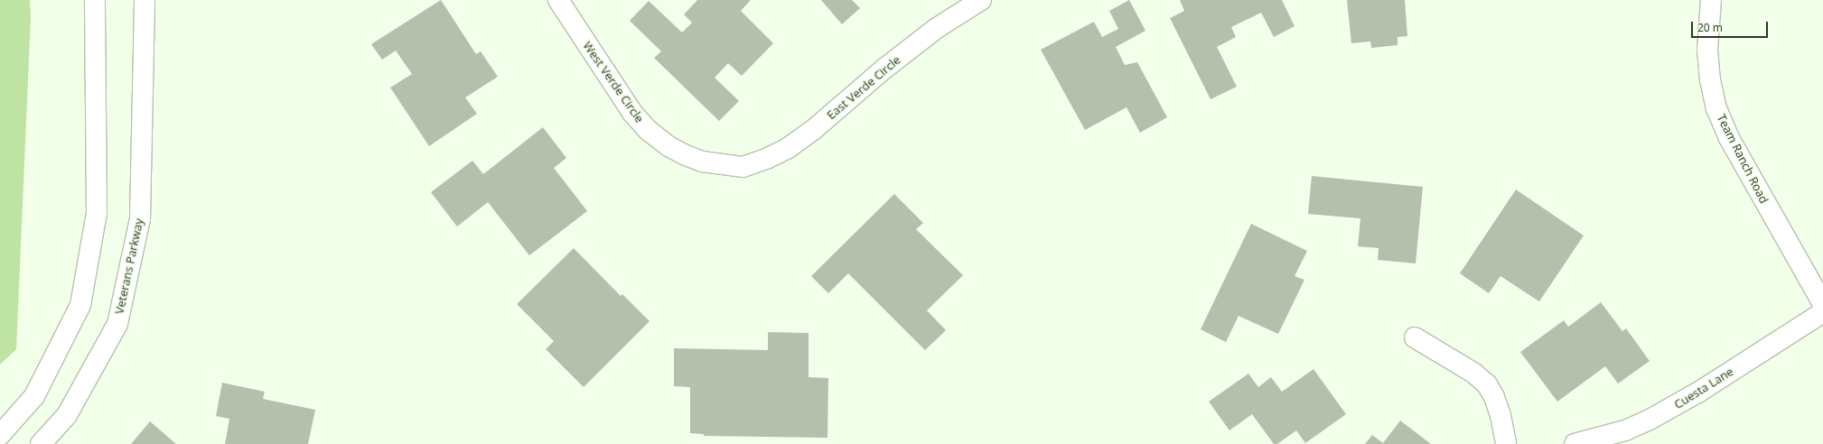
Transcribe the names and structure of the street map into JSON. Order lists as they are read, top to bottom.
{
  "streets": {
    "street": [
      "West Verde Circle",
      "East Verde Circle",
      "Team Ranch Road",
      "Veterans Parkway",
      "Cuesta Lane"
    ]
  },
  "crossings": [
    ["West Verde Circle", "East Verde Circle"]
  ],
  "scale_bar": "20 m"
}
